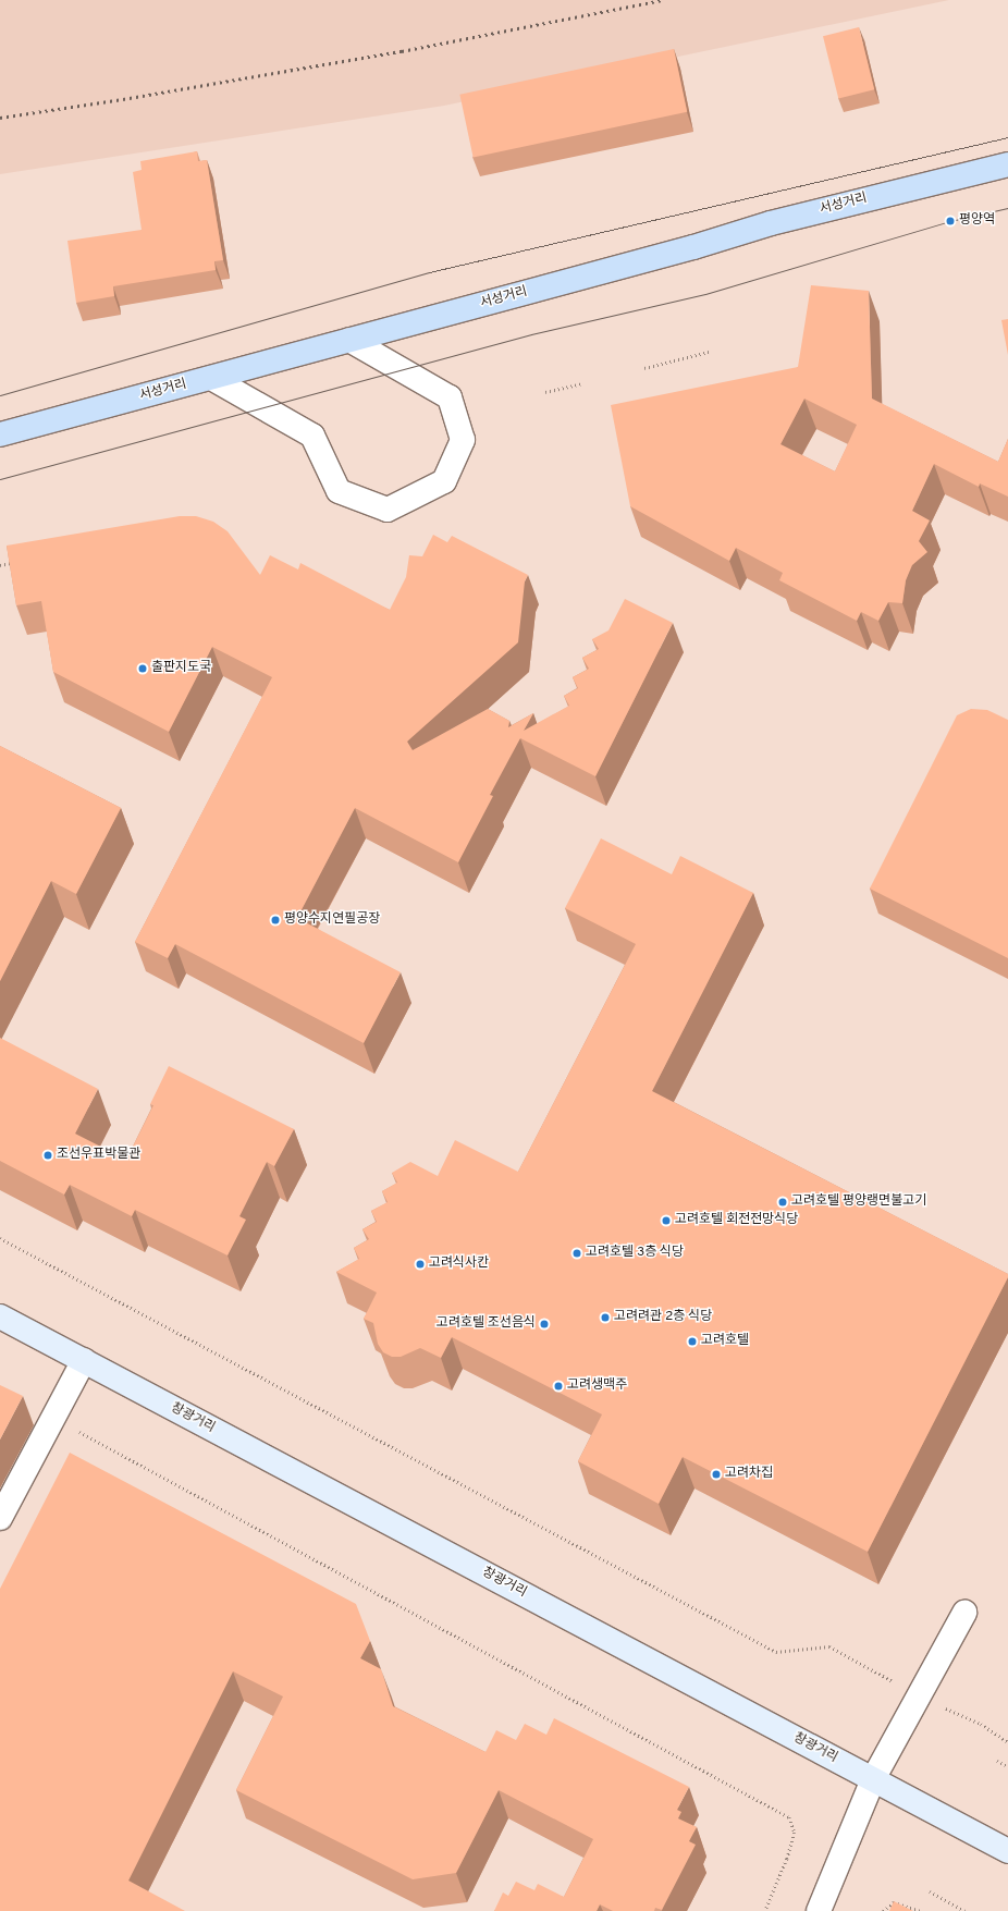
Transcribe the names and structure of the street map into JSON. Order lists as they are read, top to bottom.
{
  "streets": {
    "main road": ["서성거리", "창광거리"]
  },
  "places": [
    "평양역",
    "출판지도국",
    "평양수지연필공장",
    "조선우표박물관",
    "고려호텔 평양랭면불고기",
    "고려호텔 회전전망식당",
    "고려호텔 3층 식당",
    "고려식사칸",
    "고려려관 2층 식당",
    "고려호텔 조선음식",
    "고려호텔",
    "고려생맥주",
    "고려차집"
  ]
}
